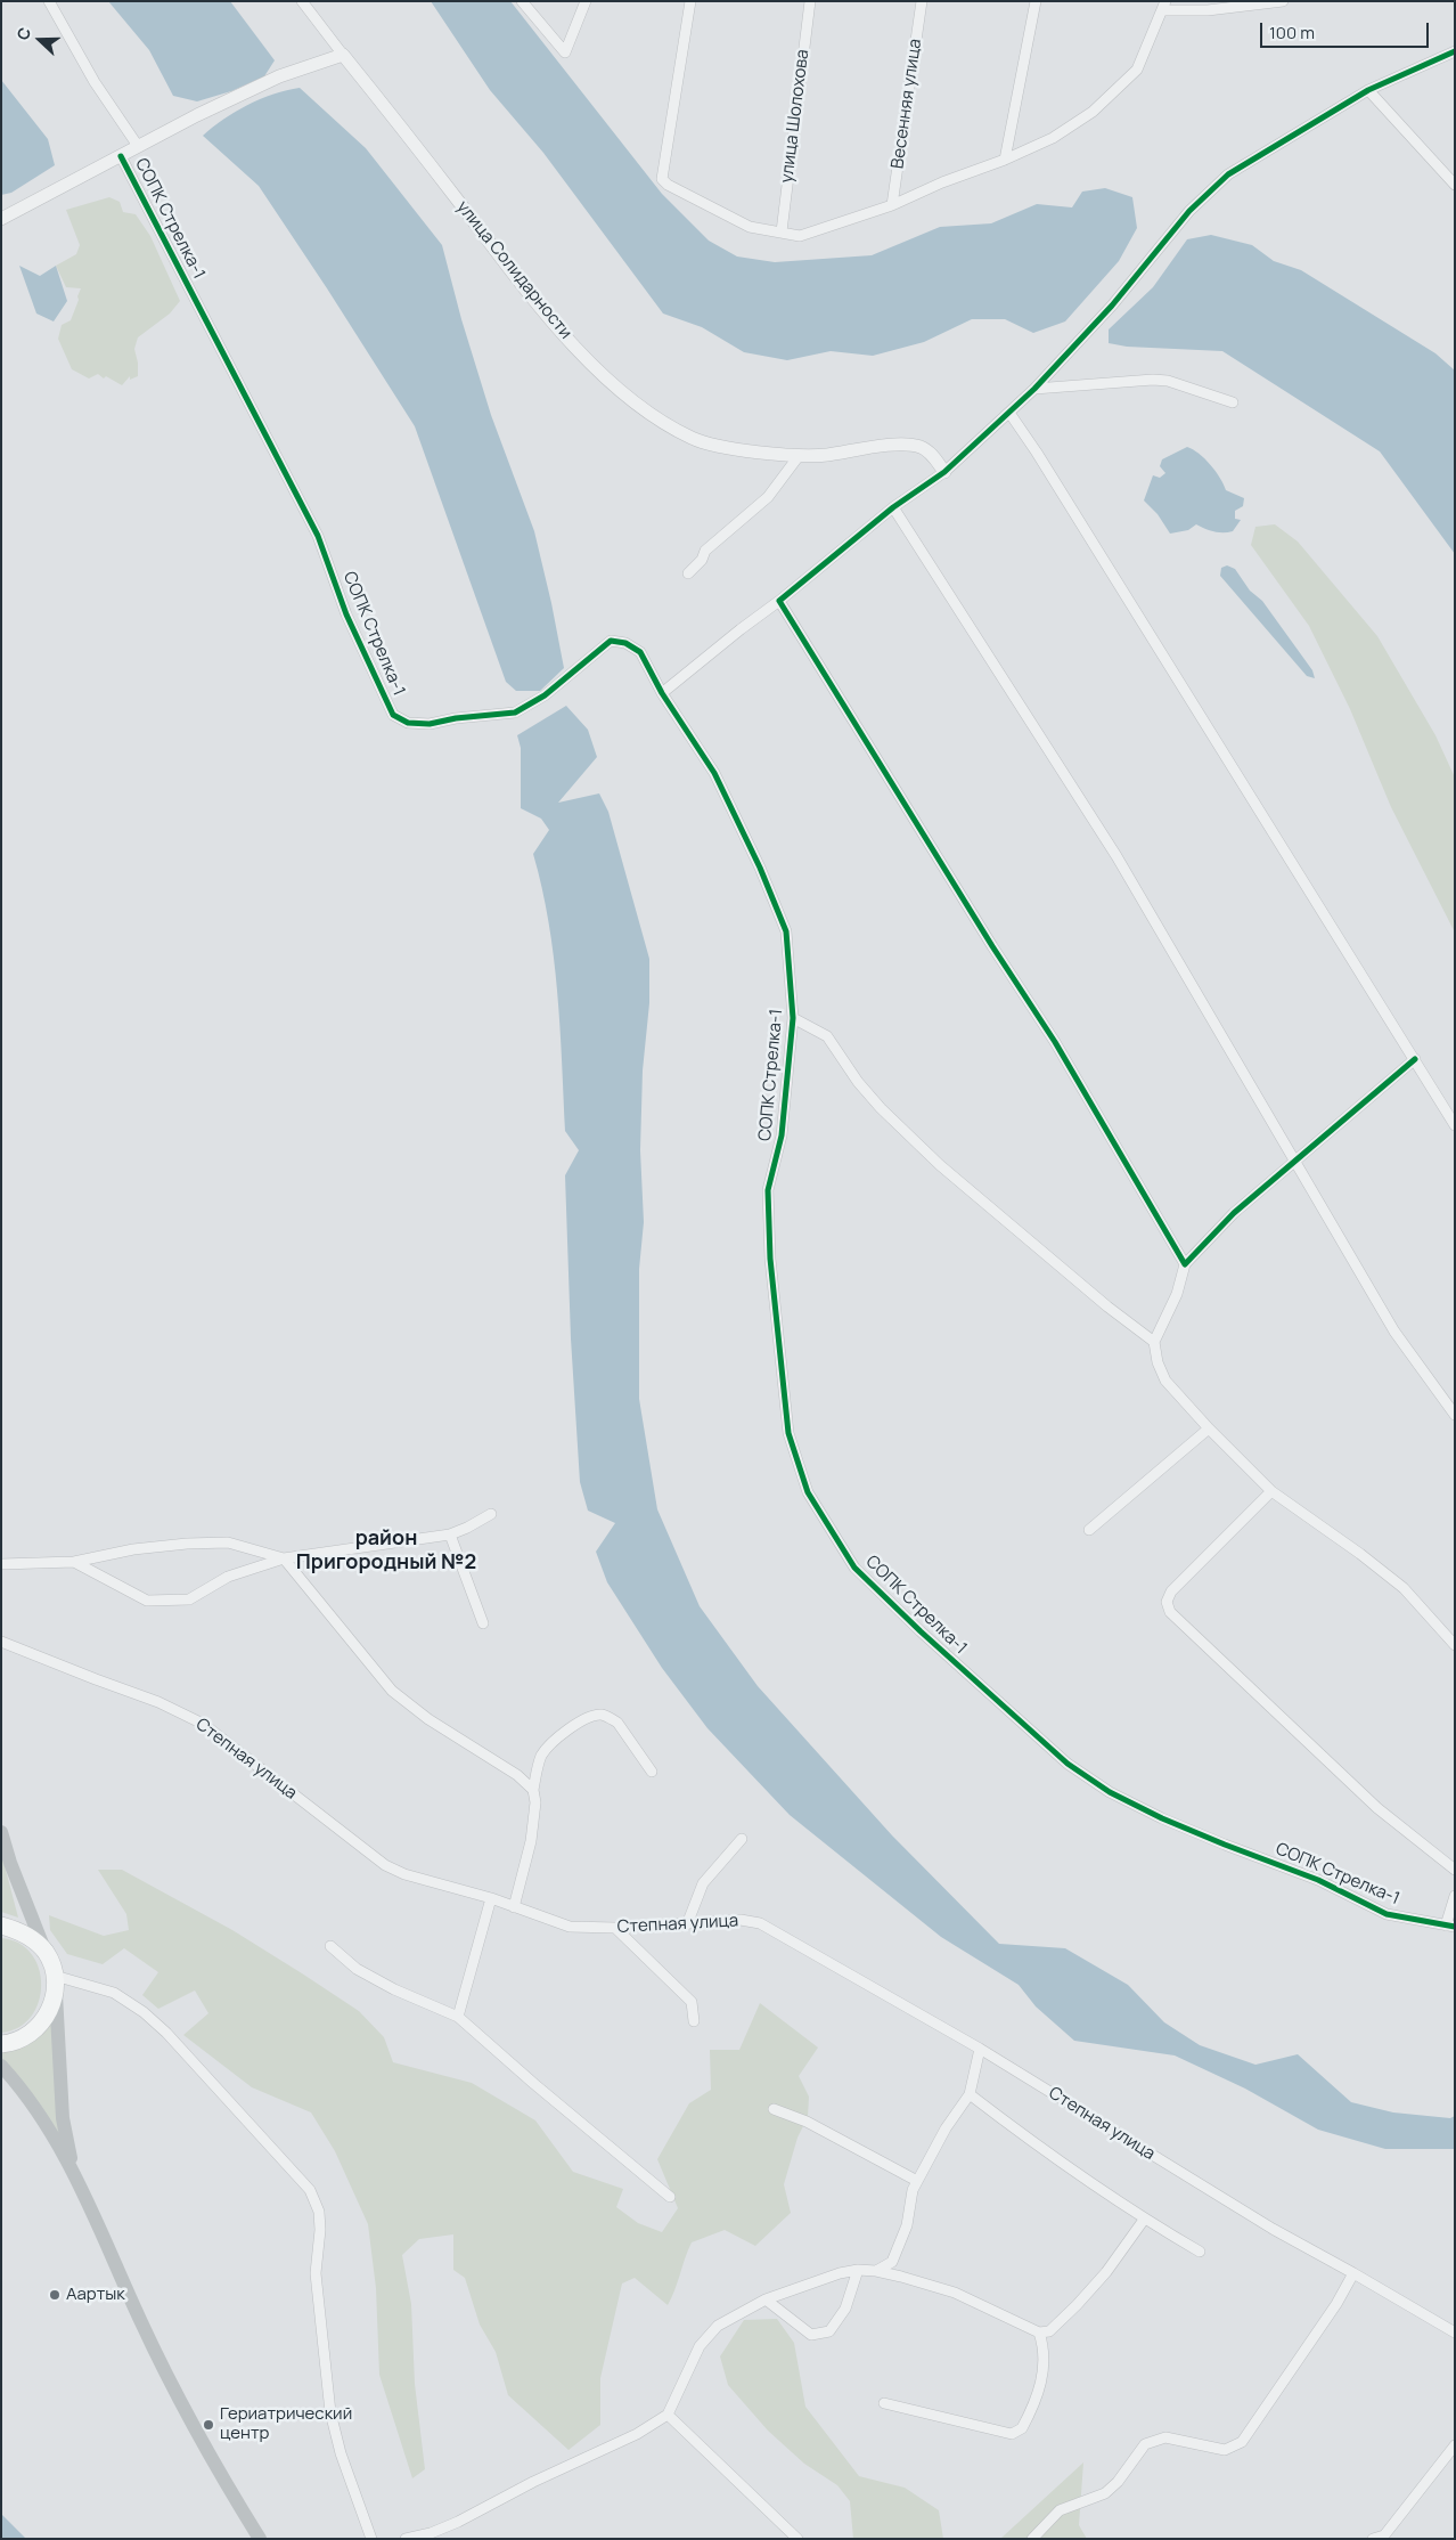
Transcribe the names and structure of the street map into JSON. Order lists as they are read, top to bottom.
{
  "streets": {
    "street": [
      "Весенняя улица",
      "улица Шолохова",
      "СОПК Стрелка-1",
      "улица Солидарности",
      "Степная улица"
    ]
  },
  "districts": ["район Пригородный №2"],
  "places": ["Аартык", "Гериатрический центр"],
  "scale_bar": "100 m",
  "north": "left"
}
